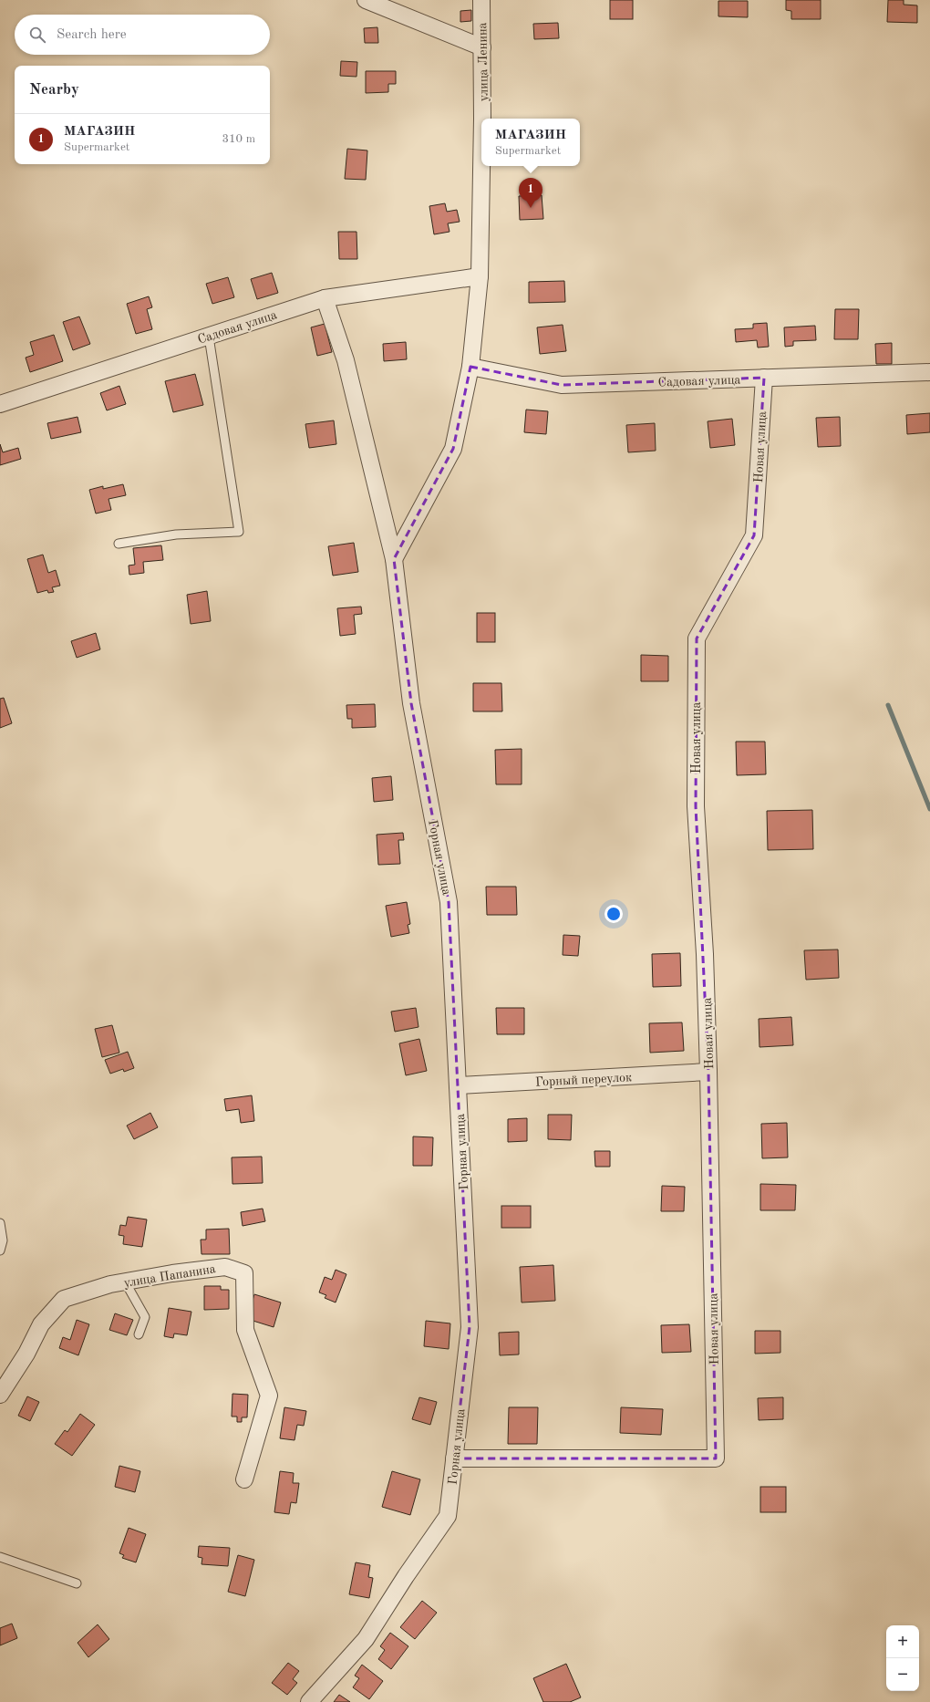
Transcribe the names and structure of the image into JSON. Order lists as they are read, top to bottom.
{
  "streets": {
    "street": [
      "улица Ленина",
      "Садовая улица",
      "Новая улица",
      "Горная улица",
      "Горный переулок",
      "улица Папанина"
    ]
  },
  "crossings": [
    ["улица Ленина", "Садовая улица"],
    ["улица Ленина", "Горная улица"],
    ["Садовая улица", "Новая улица"],
    ["Садовая улица", "Горная улица"],
    ["Новая улица", "Горная улица"],
    ["Новая улица", "Горный переулок"],
    ["Горная улица", "Горный переулок"]
  ],
  "page": {
    "search": "Search here",
    "heading": "Nearby",
    "list": [
      {
        "mark": "1",
        "name": "МАГАЗИН",
        "note": "Supermarket",
        "value": "310 m"
      }
    ],
    "popup": ["МАГАЗИН", "Supermarket"],
    "pins": "1",
    "map_buttons": ["+", "−"]
  }
}
